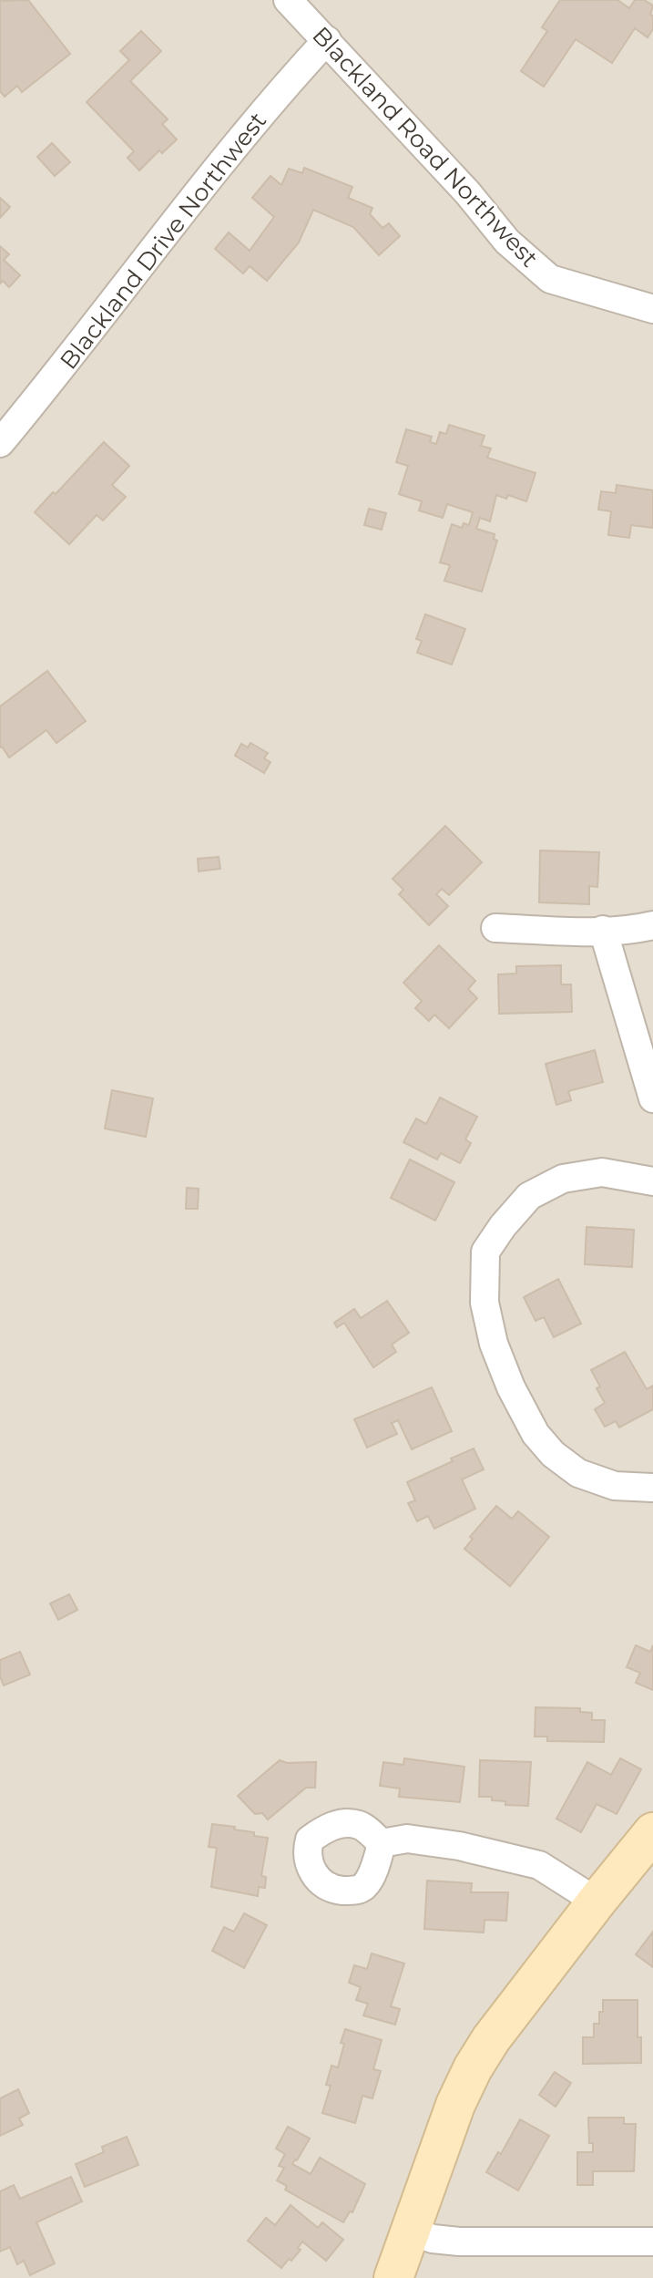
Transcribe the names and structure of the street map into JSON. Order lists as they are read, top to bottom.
{
  "streets": {
    "street": ["Blackland Road Northwest", "Blackland Drive Northwest"]
  },
  "crossings": [
    ["Blackland Road Northwest", "Blackland Drive Northwest"]
  ]
}
